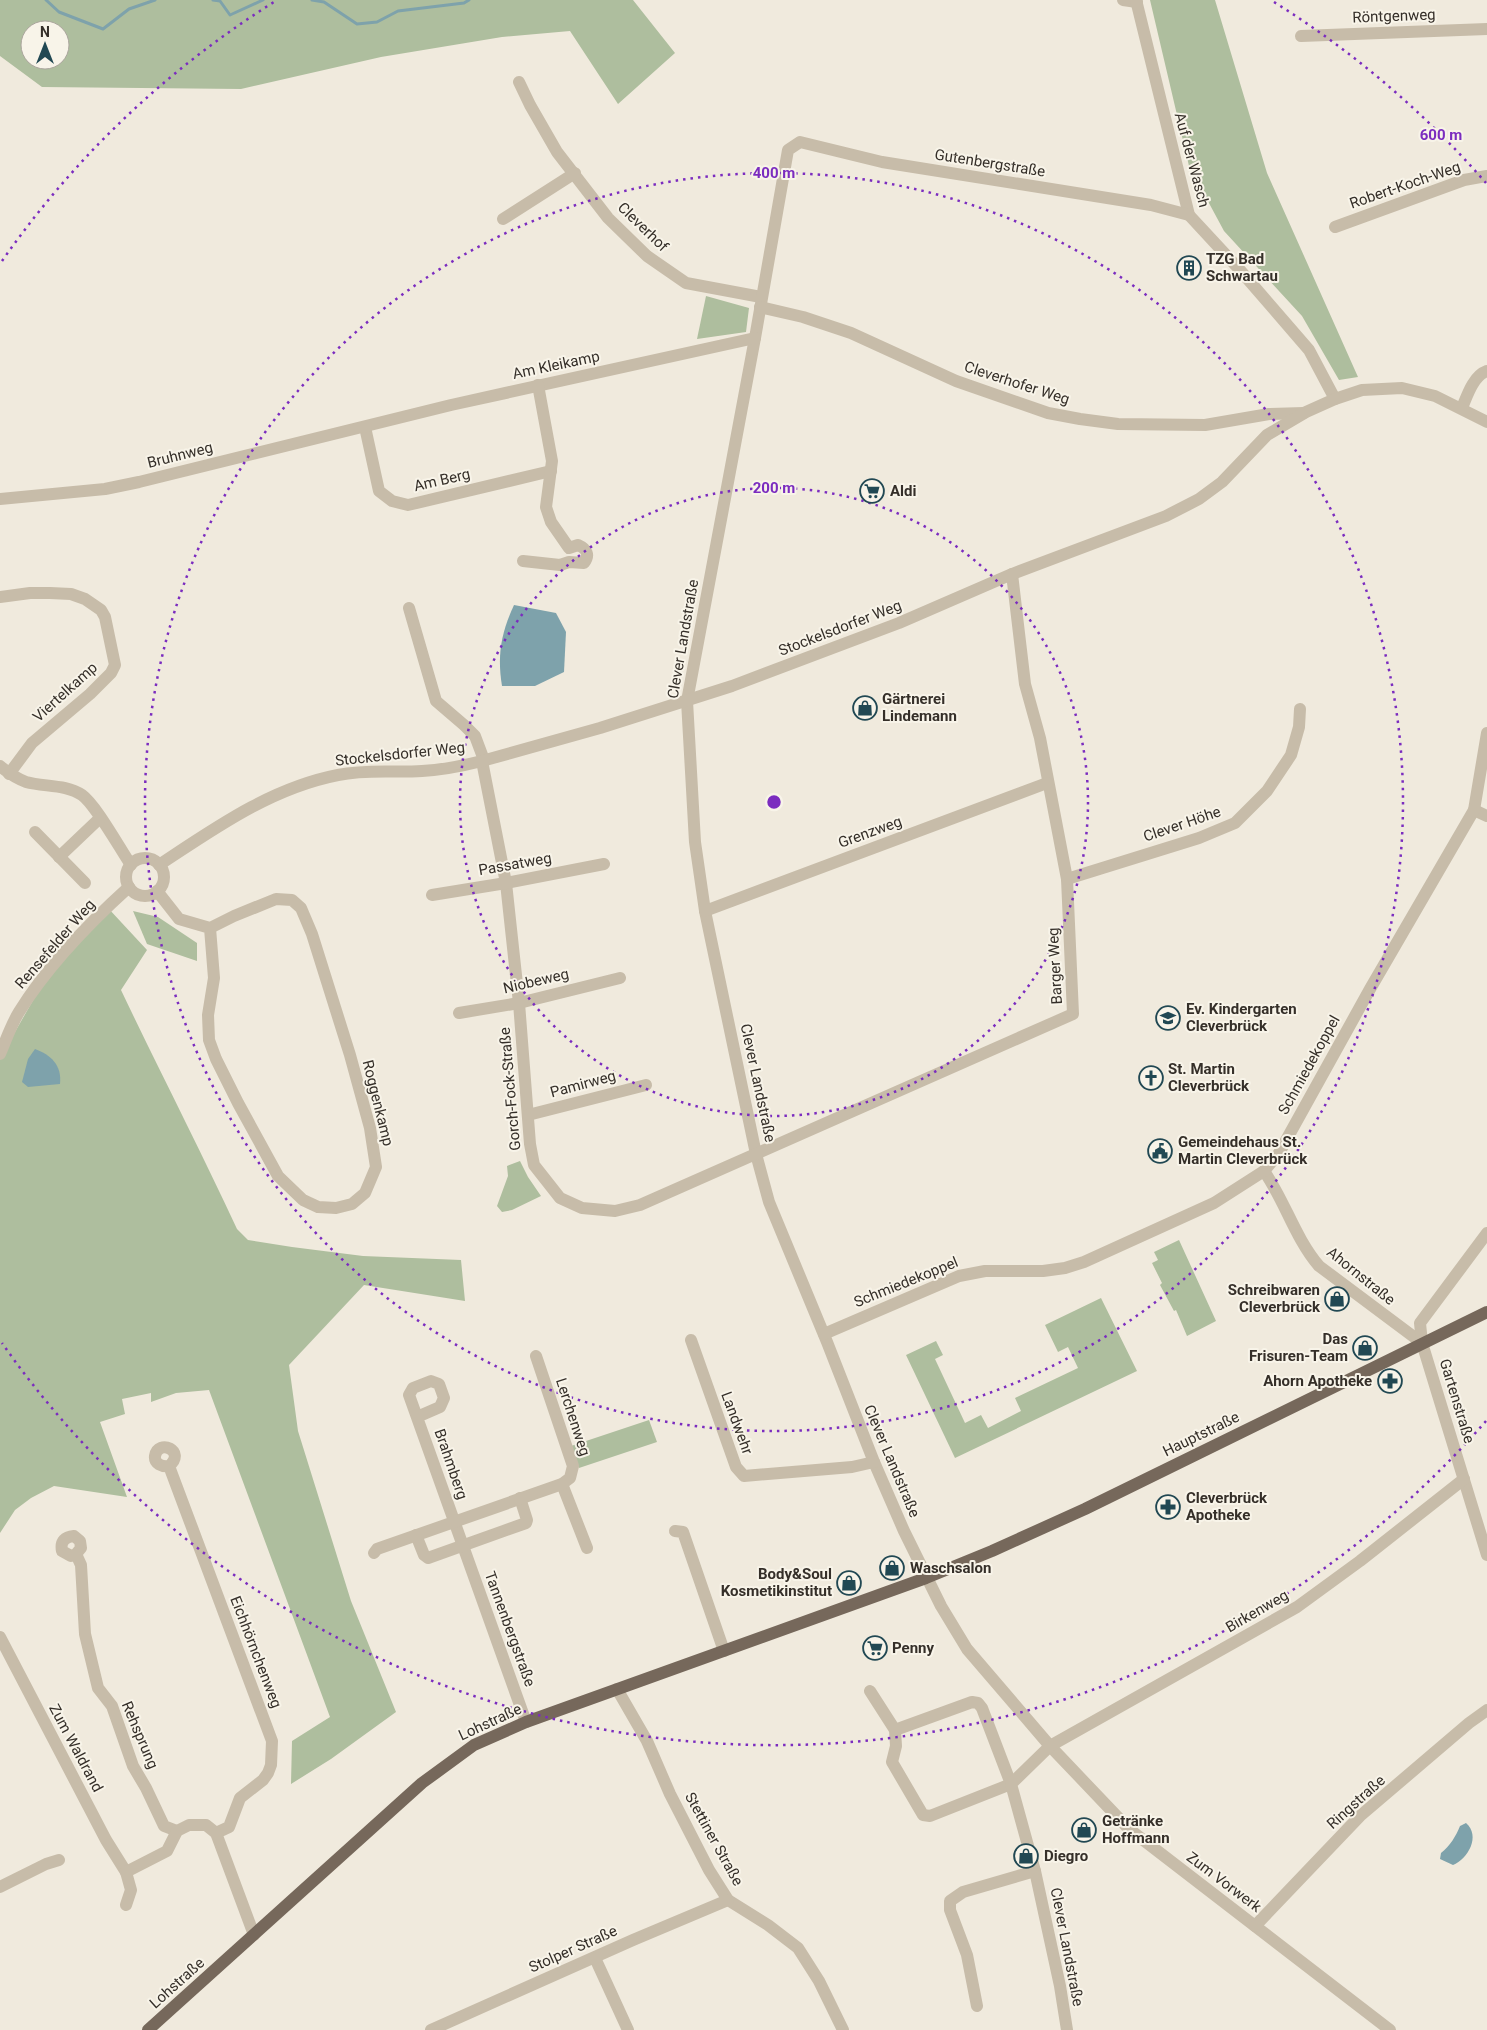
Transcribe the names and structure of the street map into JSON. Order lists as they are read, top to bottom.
{
  "streets": {
    "main road": ["Hauptstraße", "Lohstraße"],
    "street": [
      "Röntgenweg",
      "Auf der Wasch",
      "Gutenbergstraße",
      "Robert-Koch-Weg",
      "Cleverhof",
      "Am Kleikamp",
      "Cleverhofer Weg",
      "Bruhnweg",
      "Am Berg",
      "Stockelsdorfer Weg",
      "Clever Landstraße",
      "Viertelkamp",
      "Clever Höhe",
      "Grenzweg",
      "Passatweg",
      "Rensefelder Weg",
      "Barger Weg",
      "Niobeweg",
      "Schmiedekoppel",
      "Pamirweg",
      "Gorch-Fock-Straße",
      "Roggenkamp",
      "Ahornstraße",
      "Gartenstraße",
      "Lerchenweg",
      "Landwehr",
      "Brahmberg",
      "Birkenweg",
      "Tannenbergstraße",
      "Eichhörnchenweg",
      "Rehsprung",
      "Zum Waldrand",
      "Ringstraße",
      "Stettiner Straße",
      "Zum Vorwerk",
      "Stolper Straße"
    ]
  },
  "crossings": [
    ["Auf der Wasch", "Gutenbergstraße"],
    ["Auf der Wasch", "Stockelsdorfer Weg"],
    ["Gutenbergstraße", "Cleverhof"],
    ["Gutenbergstraße", "Cleverhofer Weg"],
    ["Gutenbergstraße", "Clever Landstraße"],
    ["Cleverhof", "Cleverhofer Weg"],
    ["Cleverhof", "Clever Landstraße"],
    ["Am Kleikamp", "Bruhnweg"],
    ["Am Kleikamp", "Am Berg"],
    ["Am Kleikamp", "Clever Landstraße"],
    ["Cleverhofer Weg", "Stockelsdorfer Weg"],
    ["Cleverhofer Weg", "Clever Landstraße"],
    ["Bruhnweg", "Am Berg"],
    ["Stockelsdorfer Weg", "Clever Landstraße"],
    ["Stockelsdorfer Weg", "Viertelkamp"],
    ["Stockelsdorfer Weg", "Rensefelder Weg"],
    ["Stockelsdorfer Weg", "Barger Weg"],
    ["Stockelsdorfer Weg", "Gorch-Fock-Straße"],
    ["Clever Landstraße", "Grenzweg"],
    ["Clever Landstraße", "Barger Weg"],
    ["Clever Landstraße", "Schmiedekoppel"],
    ["Clever Landstraße", "Gorch-Fock-Straße"],
    ["Clever Landstraße", "Landwehr"],
    ["Clever Landstraße", "Hauptstraße"],
    ["Clever Landstraße", "Birkenweg"],
    ["Clever Landstraße", "Lohstraße"],
    ["Clever Landstraße", "Zum Vorwerk"],
    ["Viertelkamp", "Rensefelder Weg"],
    ["Clever Höhe", "Barger Weg"],
    ["Grenzweg", "Barger Weg"],
    ["Passatweg", "Gorch-Fock-Straße"],
    ["Barger Weg", "Gorch-Fock-Straße"],
    ["Niobeweg", "Gorch-Fock-Straße"],
    ["Schmiedekoppel", "Ahornstraße"],
    ["Pamirweg", "Gorch-Fock-Straße"],
    ["Ahornstraße", "Gartenstraße"],
    ["Ahornstraße", "Hauptstraße"],
    ["Gartenstraße", "Hauptstraße"],
    ["Gartenstraße", "Birkenweg"],
    ["Hauptstraße", "Lohstraße"],
    ["Brahmberg", "Tannenbergstraße"],
    ["Birkenweg", "Zum Vorwerk"],
    ["Tannenbergstraße", "Lohstraße"],
    ["Lohstraße", "Stettiner Straße"],
    ["Ringstraße", "Zum Vorwerk"],
    ["Stettiner Straße", "Stolper Straße"]
  ],
  "places": {
    "building": ["TZG Bad Schwartau"],
    "supermarket": ["Aldi", "Penny"],
    "shop": [
      "Gärtnerei Lindemann",
      "Schreibwaren Cleverbrück",
      "Das Frisuren-Team",
      "Waschsalon",
      "Body&Soul Kosmetikinstitut",
      "Getränke Hoffmann",
      "Diegro"
    ],
    "school or university": ["Ev. Kindergarten Cleverbrück"],
    "church": ["St. Martin Cleverbrück"],
    "public building": ["Gemeindehaus St. Martin Cleverbrück"],
    "pharmacy": ["Ahorn Apotheke", "Cleverbrück Apotheke"]
  },
  "north": "top",
  "rings": ["600 m", "400 m", "200 m"]
}
